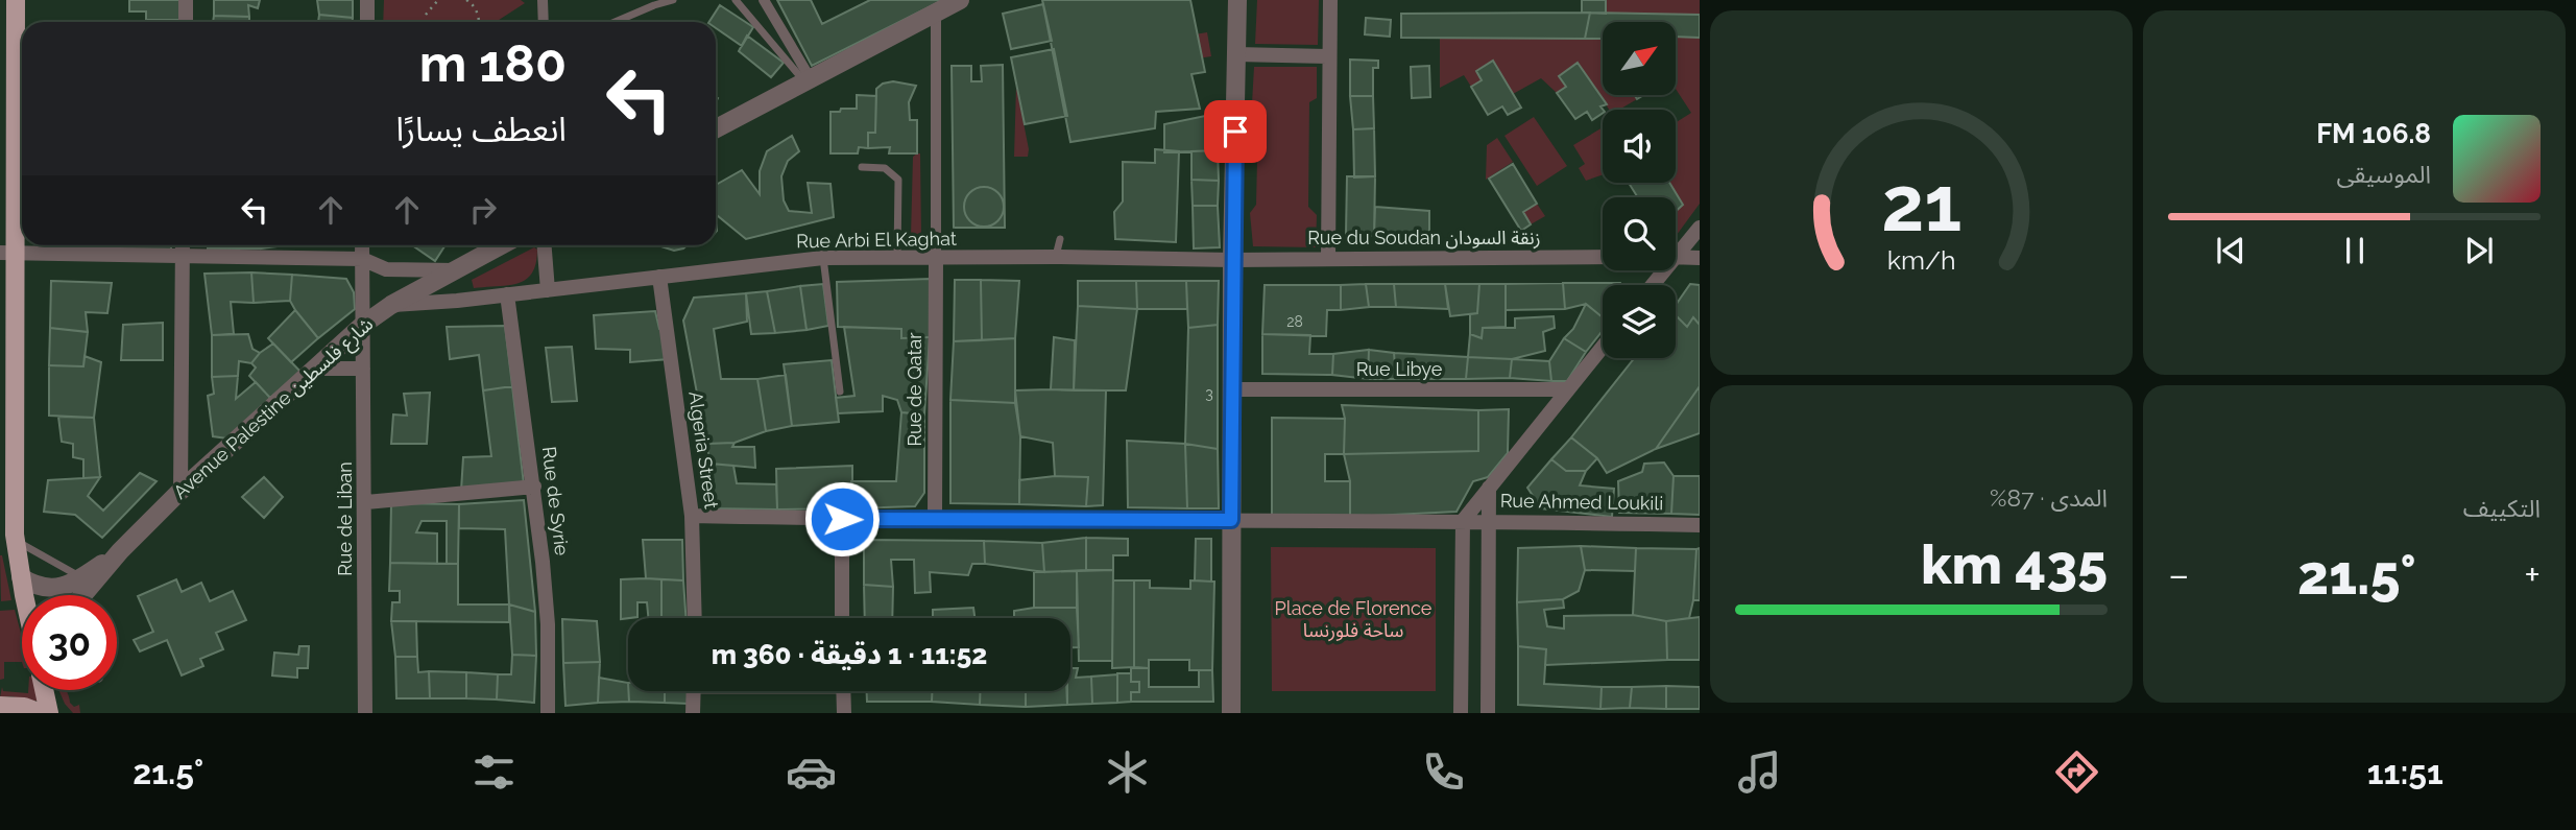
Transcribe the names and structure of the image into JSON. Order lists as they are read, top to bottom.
{
  "streets": {
    "street": [
      "Rue du Soudan زنقة السودان",
      "Rue Arbi El Kaghat",
      "Rue Libye",
      "Rue de Qatar",
      "Avenue Palestine شارع فلسطين",
      "Algeria Street",
      "Rue de Syrie",
      "Rue Ahmed Loukili",
      "Rue de Liban"
    ]
  },
  "crossings": [
    ["Rue du Soudan زنقة السودان", "Rue Arbi El Kaghat"],
    ["Rue Arbi El Kaghat", "Rue de Qatar"],
    ["Rue Arbi El Kaghat", "Avenue Palestine شارع فلسطين"],
    ["Rue Arbi El Kaghat", "Algeria Street"],
    ["Rue Arbi El Kaghat", "Rue de Syrie"],
    ["Rue de Qatar", "Rue Ahmed Loukili"],
    ["Avenue Palestine شارع فلسطين", "Rue de Liban"],
    ["Algeria Street", "Rue Ahmed Loukili"]
  ],
  "parks": ["Place de Florence ساحة فلورنسا"],
  "house_numbers": ["28", "3"],
  "north": "top right",
  "page": {
    "turn": ["180 m", "انعطف يسارًا"],
    "song": ["106.8 FM", "الموسيقى"],
    "tile": [
      "التكييف",
      ["المدى · 87%", "435 km"]
    ],
    "heat": ["−", "21.5°", "+"],
    "limit": "30",
    "trip": "11:52 · 1 دقيقة · 360 m",
    "tabs": ["11:51", "21.5°"],
    "gauge": ["21", "km/h"]
  }
}
